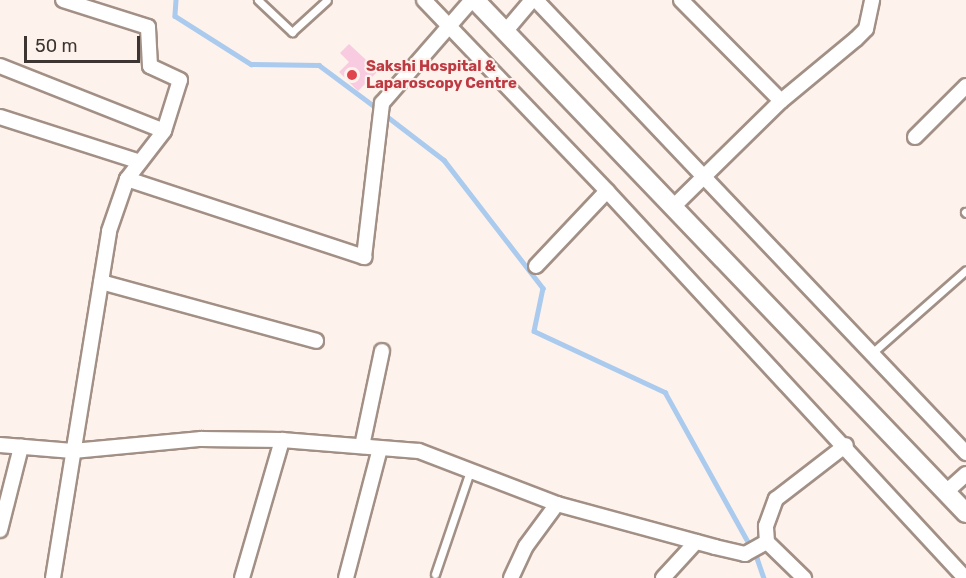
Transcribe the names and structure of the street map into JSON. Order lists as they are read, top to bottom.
{
  "places": ["Sakshi Hospital & Laparoscopy Centre"],
  "scale_bar": "50 m"
}
